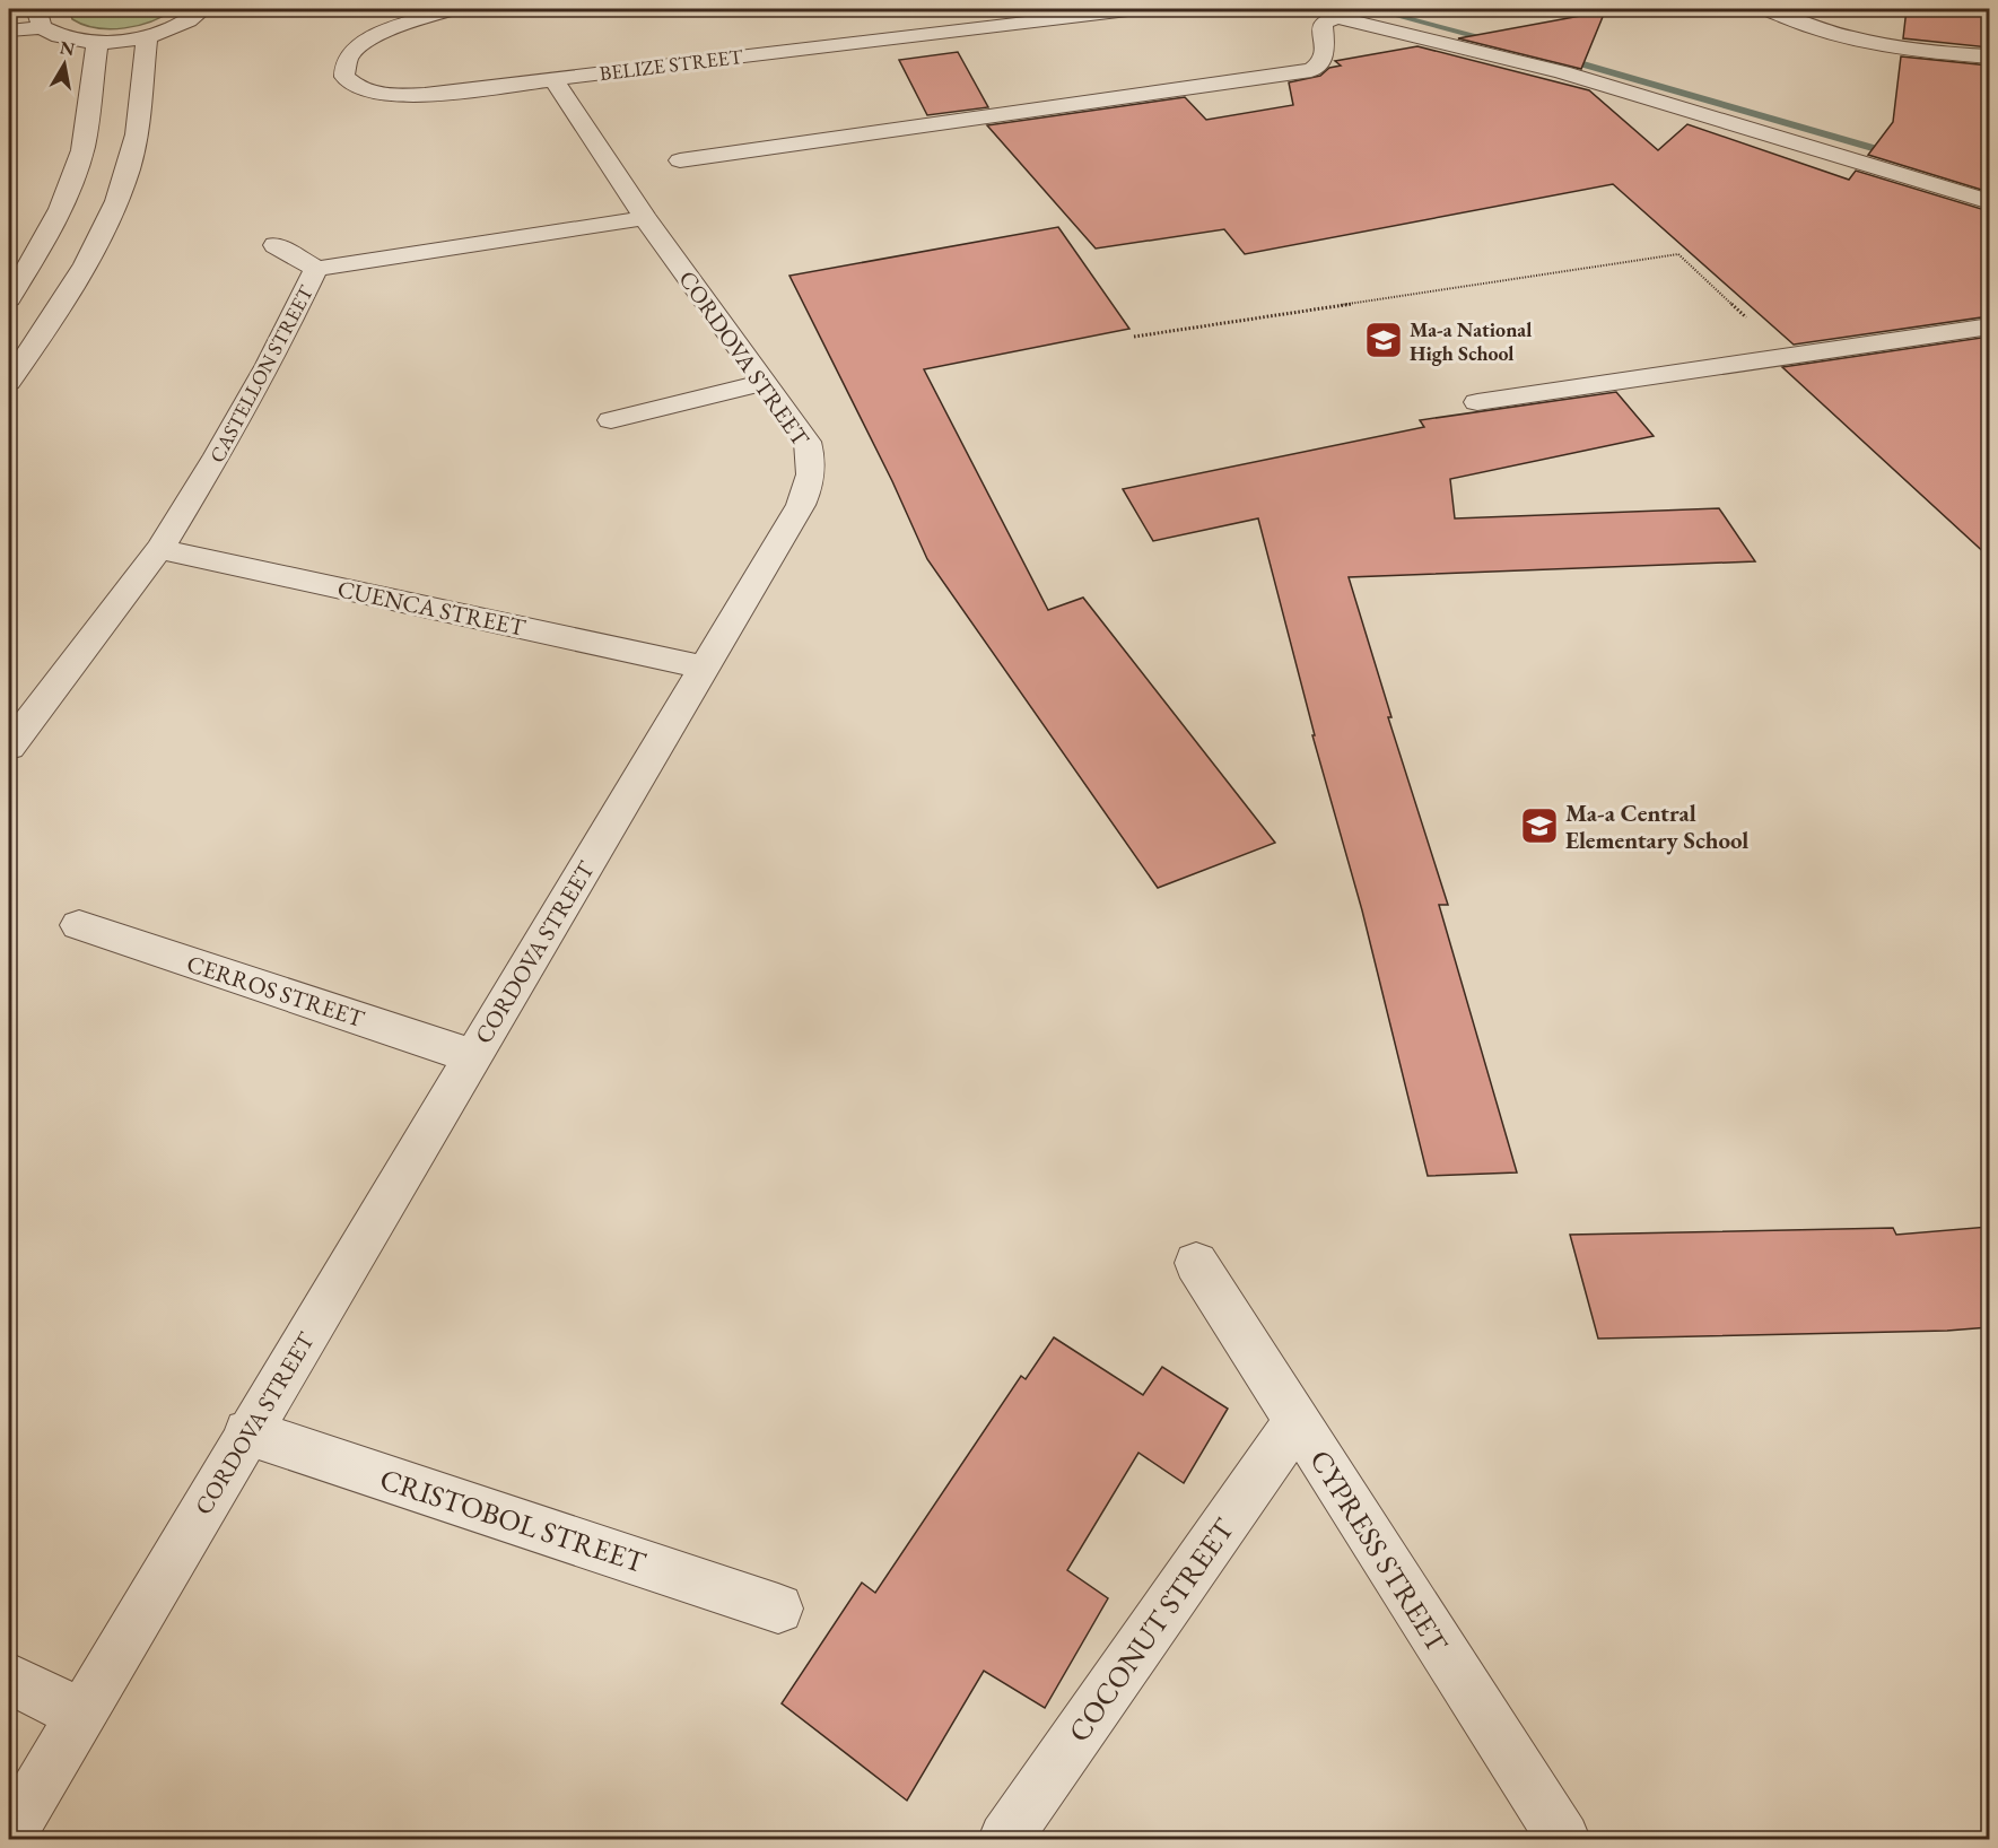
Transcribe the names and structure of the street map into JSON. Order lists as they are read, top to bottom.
{
  "streets": {
    "street": [
      "BELIZE STREET",
      "CORDOVA STREET",
      "CASTELLON STREET",
      "CUENCA STREET",
      "CERROS STREET",
      "CRISTOBOL STREET",
      "CYPRESS STREET",
      "COCONUT STREET"
    ]
  },
  "crossings": [
    ["BELIZE STREET", "CORDOVA STREET"],
    ["CORDOVA STREET", "CASTELLON STREET"],
    ["CORDOVA STREET", "CUENCA STREET"],
    ["CORDOVA STREET", "CERROS STREET"],
    ["CORDOVA STREET", "CRISTOBOL STREET"],
    ["CASTELLON STREET", "CUENCA STREET"],
    ["CYPRESS STREET", "COCONUT STREET"]
  ],
  "places": {
    "school or university": ["Ma-a National High School", "Ma-a Central Elementary School"]
  },
  "north": "top"
}
